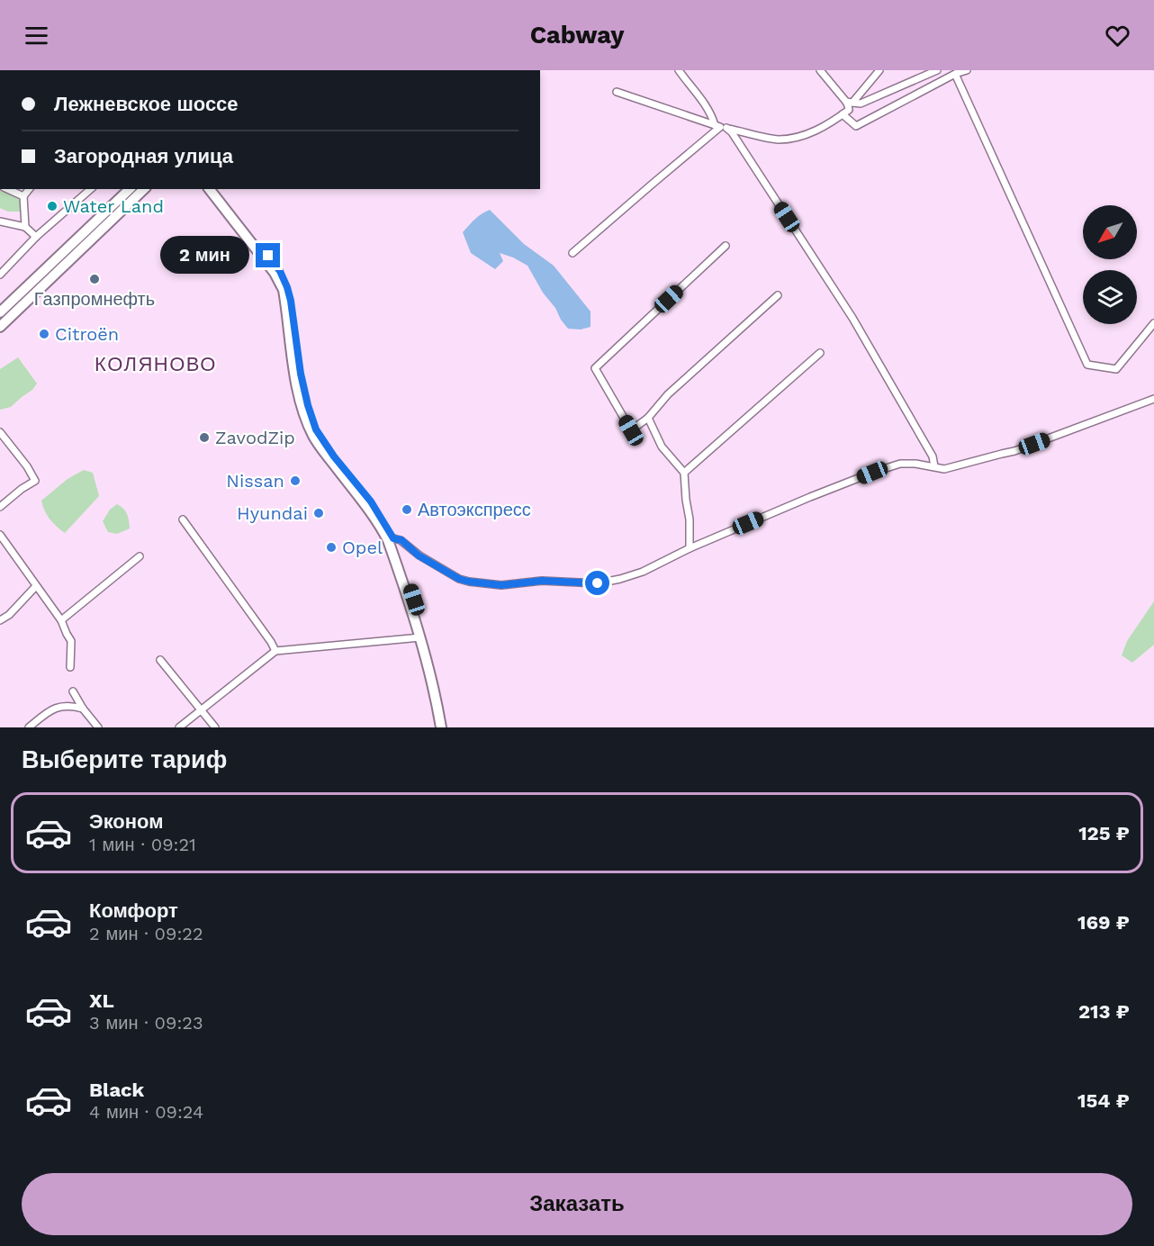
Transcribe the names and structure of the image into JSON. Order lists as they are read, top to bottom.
{
  "districts": ["КОЛЯНОВО"],
  "places": [
    "Water Land",
    "Газпромнефть",
    "Citroën",
    "ZavodZip",
    "Nissan",
    "Автоэкспресс",
    "Hyundai",
    "Opel"
  ],
  "north": "bottom left",
  "page": {
    "header": "Cabway",
    "banner": ["Лежневское шоссе", "Загородная улица"],
    "bubble": "2 мин",
    "heading": "Выберите тариф",
    "list": [
      {
        "name": "Эконом",
        "note": "1 мин · 09:21",
        "value": "125 ₽"
      },
      {
        "name": "Комфорт",
        "note": "2 мин · 09:22",
        "value": "169 ₽"
      },
      {
        "name": "XL",
        "note": "3 мин · 09:23",
        "value": "213 ₽"
      },
      {
        "name": "Black",
        "note": "4 мин · 09:24",
        "value": "154 ₽"
      }
    ],
    "buttons": "Заказать"
  }
}
